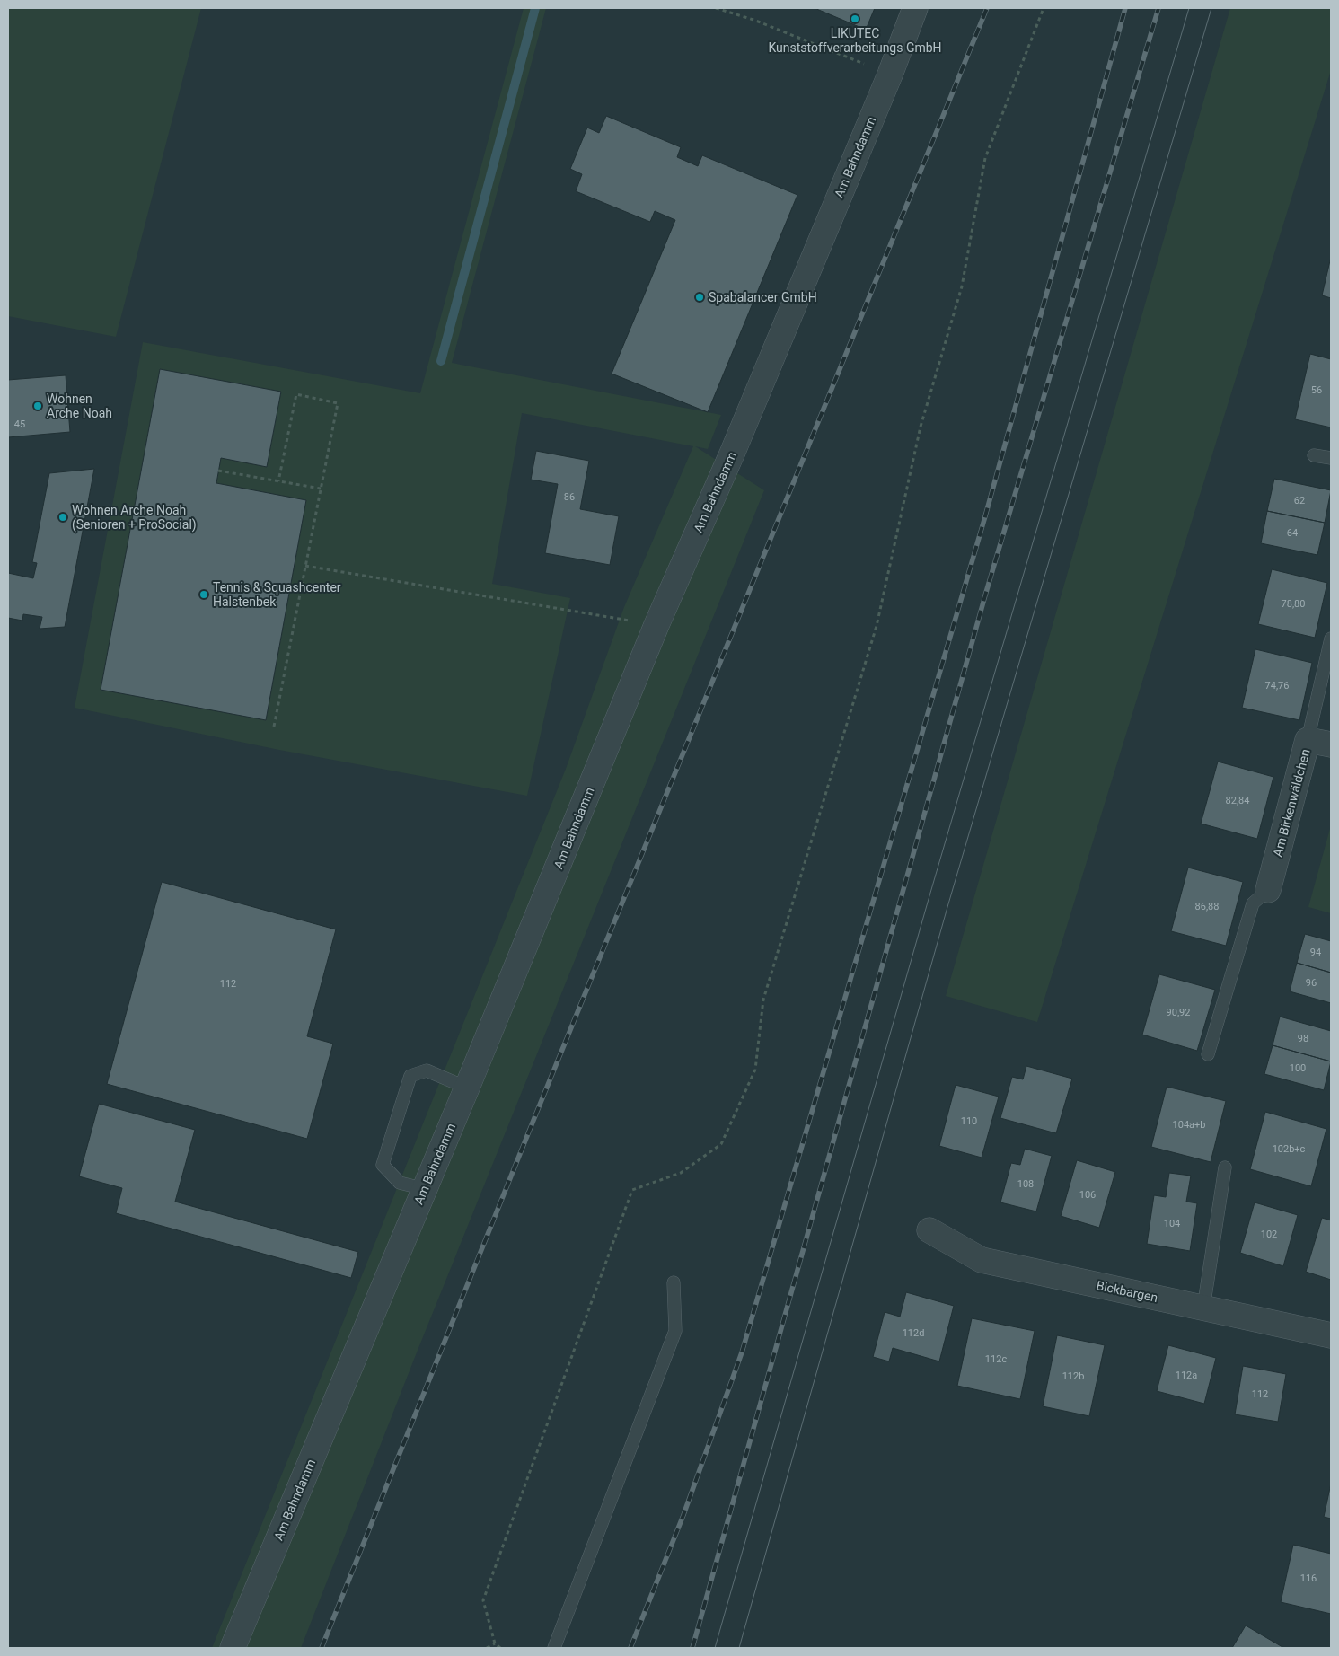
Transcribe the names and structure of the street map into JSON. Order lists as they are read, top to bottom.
{
  "streets": {
    "street": ["Am Bahndamm", "Am Birkenwäldchen", "Bickbargen"]
  },
  "places": [
    "LIKUTEC Kunststoffverarbeitungs GmbH",
    "Spabalancer GmbH",
    "Wohnen Arche Noah",
    "Wohnen Arche Noah (Senioren + ProSocial)",
    "Tennis & Squashcenter Halstenbek"
  ],
  "house_numbers": [
    "56",
    "45",
    "86",
    "62",
    "64",
    "78,80",
    "74,76",
    "82,84",
    "86,88",
    "94",
    "96",
    "112",
    "90,92",
    "98",
    "100",
    "110",
    "104a+b",
    "102b+c",
    "108",
    "106",
    "104",
    "102",
    "112d",
    "112c",
    "112a",
    "112b",
    "112",
    "116"
  ]
}
